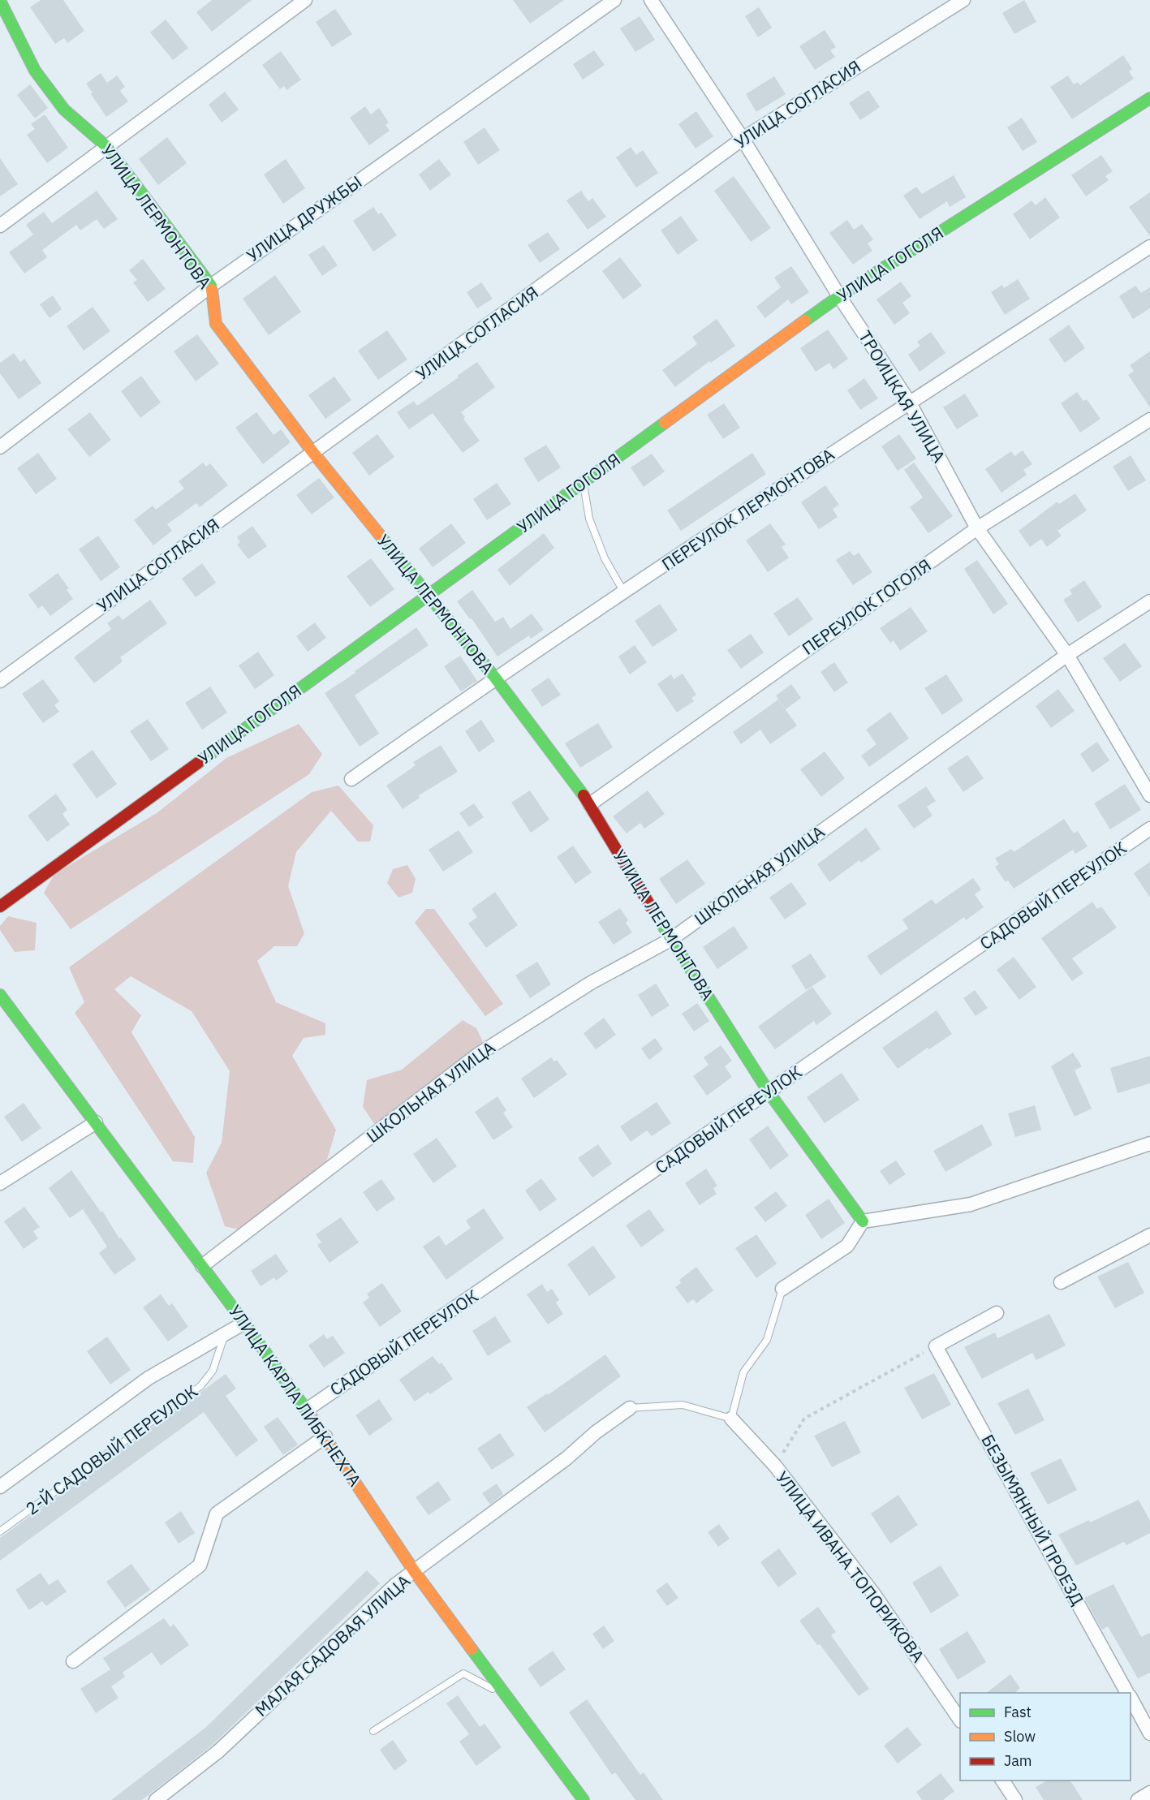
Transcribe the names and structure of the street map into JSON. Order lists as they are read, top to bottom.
{
  "streets": {
    "street": [
      "УЛИЦА СОГЛАСИЯ",
      "УЛИЦА ЛЕРМОНТОВА",
      "УЛИЦА ДРУЖБЫ",
      "УЛИЦА ГОГОЛЯ",
      "ТРОИЦКАЯ УЛИЦА",
      "ПЕРЕУЛОК ЛЕРМОНТОВА",
      "ПЕРЕУЛОК ГОГОЛЯ",
      "ШКОЛЬНАЯ УЛИЦА",
      "САДОВЫЙ ПЕРЕУЛОК",
      "УЛИЦА КАРЛА ЛИБКНЕХТА",
      "БЕЗЫМЯННЫЙ ПРОЕЗД",
      "УЛИЦА ИВАНА ТОПОРИКОВА",
      "МАЛАЯ САДОВАЯ УЛИЦА"
    ],
    "lane": ["2-Й САДОВЫЙ ПЕРЕУЛОК"]
  },
  "crossings": [
    ["УЛИЦА СОГЛАСИЯ", "УЛИЦА ЛЕРМОНТОВА"],
    ["УЛИЦА СОГЛАСИЯ", "ТРОИЦКАЯ УЛИЦА"],
    ["УЛИЦА ЛЕРМОНТОВА", "УЛИЦА ДРУЖБЫ"],
    ["УЛИЦА ЛЕРМОНТОВА", "УЛИЦА ГОГОЛЯ"],
    ["УЛИЦА ЛЕРМОНТОВА", "ПЕРЕУЛОК ЛЕРМОНТОВА"],
    ["УЛИЦА ЛЕРМОНТОВА", "ПЕРЕУЛОК ГОГОЛЯ"],
    ["УЛИЦА ЛЕРМОНТОВА", "ШКОЛЬНАЯ УЛИЦА"],
    ["УЛИЦА ЛЕРМОНТОВА", "САДОВЫЙ ПЕРЕУЛОК"],
    ["УЛИЦА ГОГОЛЯ", "ТРОИЦКАЯ УЛИЦА"],
    ["ТРОИЦКАЯ УЛИЦА", "ПЕРЕУЛОК ЛЕРМОНТОВА"],
    ["ТРОИЦКАЯ УЛИЦА", "ПЕРЕУЛОК ГОГОЛЯ"],
    ["ТРОИЦКАЯ УЛИЦА", "ШКОЛЬНАЯ УЛИЦА"],
    ["ШКОЛЬНАЯ УЛИЦА", "УЛИЦА КАРЛА ЛИБКНЕХТА"],
    ["САДОВЫЙ ПЕРЕУЛОК", "УЛИЦА КАРЛА ЛИБКНЕХТА"],
    ["УЛИЦА КАРЛА ЛИБКНЕХТА", "МАЛАЯ САДОВАЯ УЛИЦА"]
  ],
  "legend": ["Fast", "Slow", "Jam"]
}
